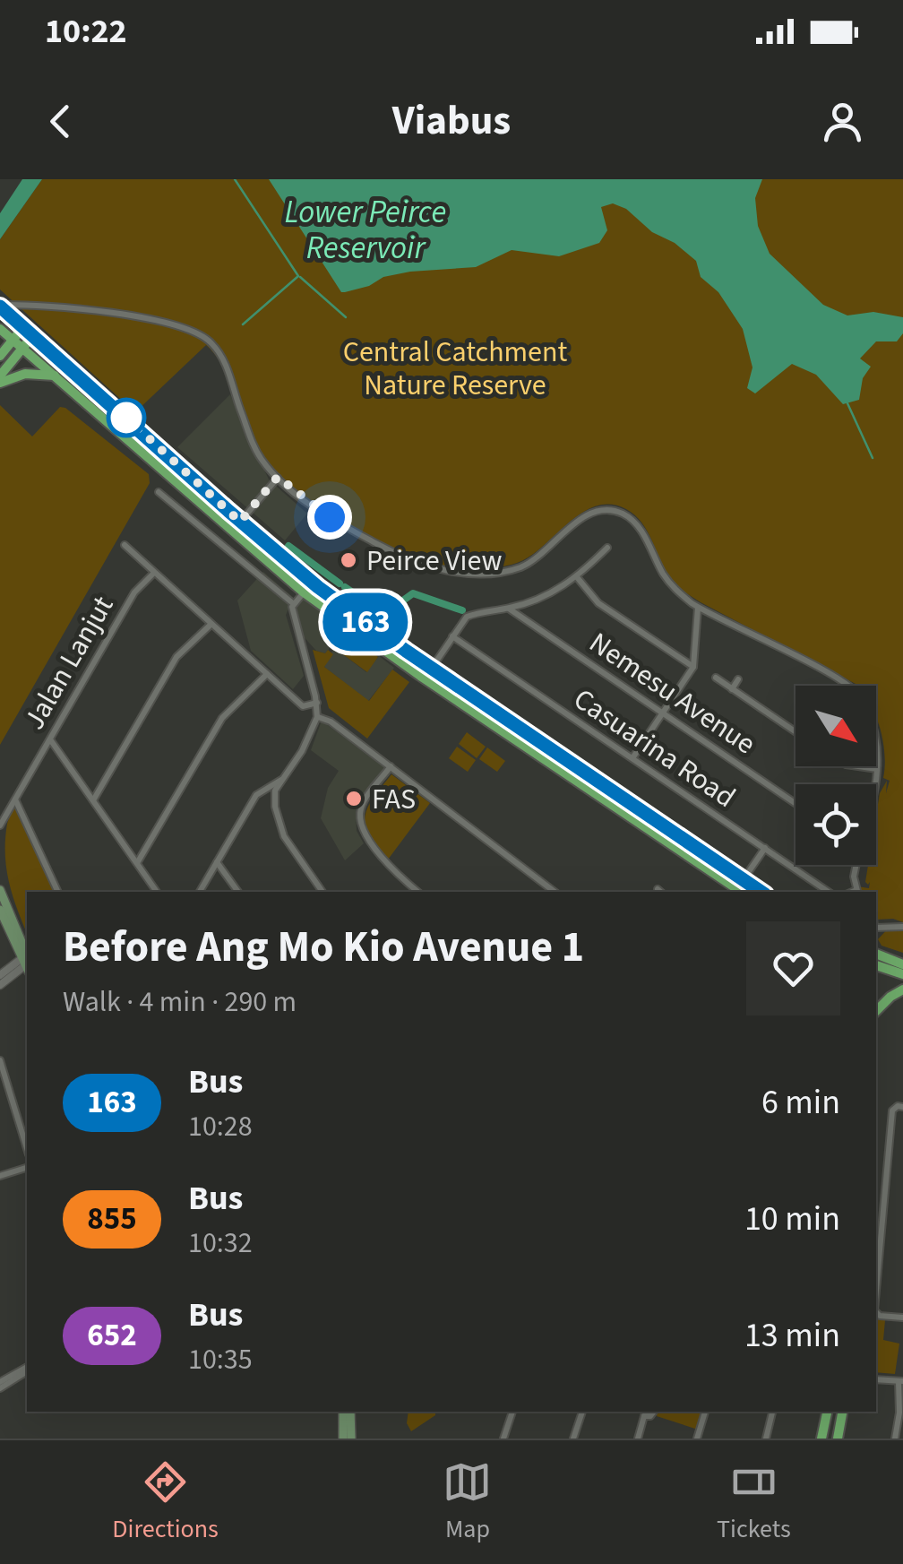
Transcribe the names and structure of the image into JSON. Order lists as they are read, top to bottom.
{
  "streets": {
    "street": ["Jalan Lanjut", "Nemesu Avenue", "Casuarina Road"]
  },
  "water": ["Lower Peirce Reservoir"],
  "parks": ["Central Catchment Nature Reserve"],
  "places": ["Peirce View", "FAS"],
  "lines": ["bus line 163"],
  "north": "bottom right",
  "page": {
    "status": "10:22",
    "header": "Viabus",
    "on_map": "163",
    "heading": ["Before Ang Mo Kio Avenue 1", "Walk · 4 min · 290 m"],
    "list": [
      {
        "mark": "163",
        "name": "Bus",
        "note": "10:28",
        "value": "6 min"
      },
      {
        "mark": "855",
        "name": "Bus",
        "note": "10:32",
        "value": "10 min"
      },
      {
        "mark": "652",
        "name": "Bus",
        "note": "10:35",
        "value": "13 min"
      }
    ],
    "tabs": ["Directions", "Map", "Tickets"]
  }
}
